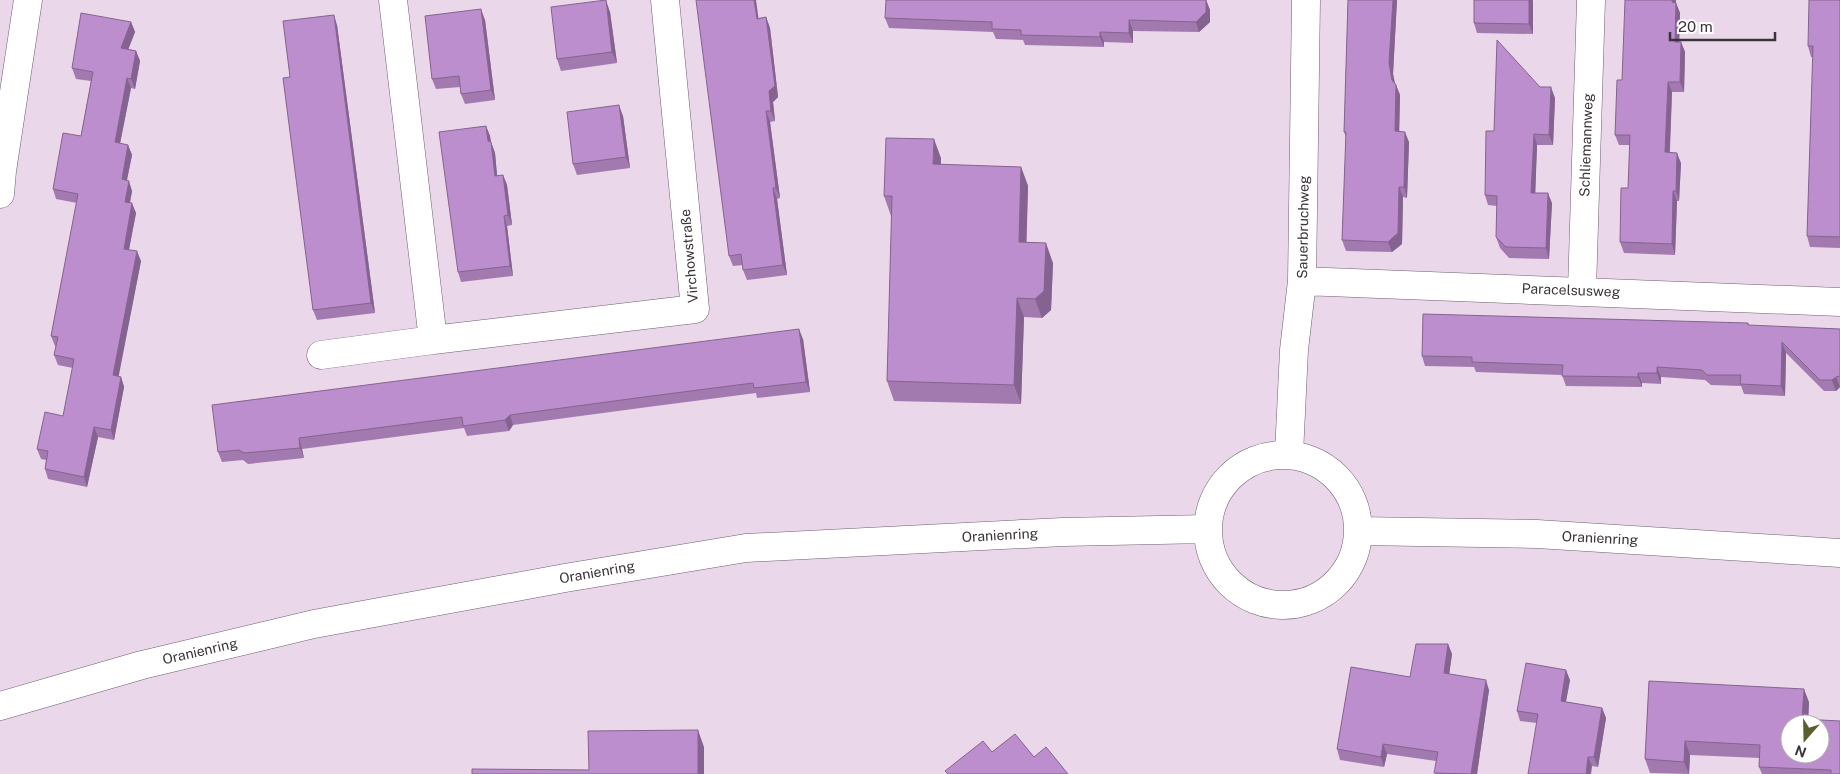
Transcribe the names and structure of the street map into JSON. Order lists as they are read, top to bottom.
{
  "streets": {
    "street": [
      "Schliemannweg",
      "Sauerbruchweg",
      "Virchowstraße",
      "Paracelsusweg",
      "Oranienring"
    ]
  },
  "crossings": [
    ["Schliemannweg", "Paracelsusweg"],
    ["Sauerbruchweg", "Paracelsusweg"],
    ["Sauerbruchweg", "Oranienring"]
  ],
  "scale_bar": "20 m",
  "north": "bottom"
}
